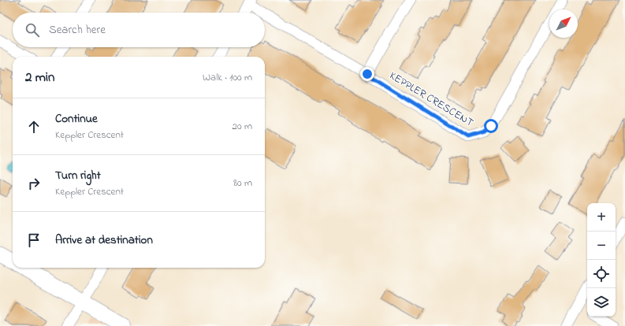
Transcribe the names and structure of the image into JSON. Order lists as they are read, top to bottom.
{
  "streets": {
    "street": ["KEPPLER CRESCENT"]
  },
  "north": "top right",
  "page": {
    "search": "Search here",
    "heading": ["2 min", "Walk · 100 m"],
    "list": [
      ["Continue", "Keppler Crescent", "20 m"],
      ["Turn right", "Keppler Crescent", "80 m"],
      "Arrive at destination"
    ],
    "map_buttons": ["+", "−"]
  }
}
